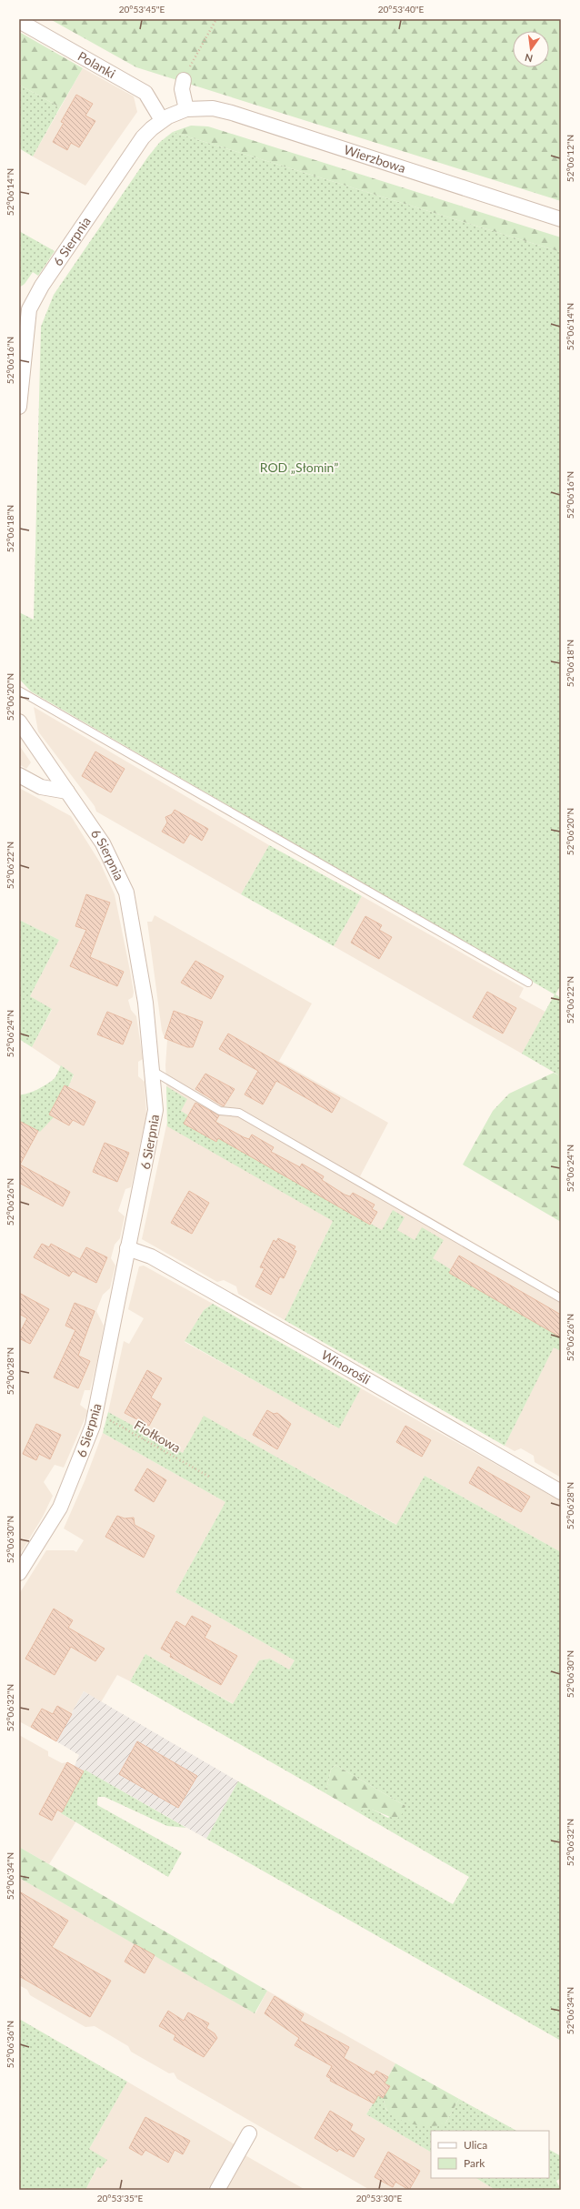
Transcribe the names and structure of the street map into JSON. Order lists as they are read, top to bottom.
{
  "streets": {
    "street": [
      "Polanki",
      "Wierzbowa",
      "6 Sierpnia",
      "Winorośli"
    ],
    "path": ["Fiołkowa"]
  },
  "crossings": [
    ["Polanki", "6 Sierpnia"],
    ["Wierzbowa", "6 Sierpnia"],
    ["6 Sierpnia", "Winorośli"],
    ["6 Sierpnia", "Fiołkowa"]
  ],
  "parks": ["ROD „Słomin”"],
  "legend": ["Ulica", "Park"],
  "north": "bottom",
  "coordinates": [
    "20°53'45\"E",
    "20°53'40\"E",
    "52°06'12\"N",
    "52°06'14\"N",
    "52°06'16\"N",
    "52°06'18\"N",
    "52°06'20\"N",
    "52°06'22\"N",
    "52°06'24\"N",
    "52°06'26\"N",
    "52°06'28\"N",
    "52°06'30\"N",
    "52°06'32\"N",
    "52°06'34\"N",
    "52°06'36\"N",
    "20°53'35\"E",
    "20°53'30\"E"
  ]
}
